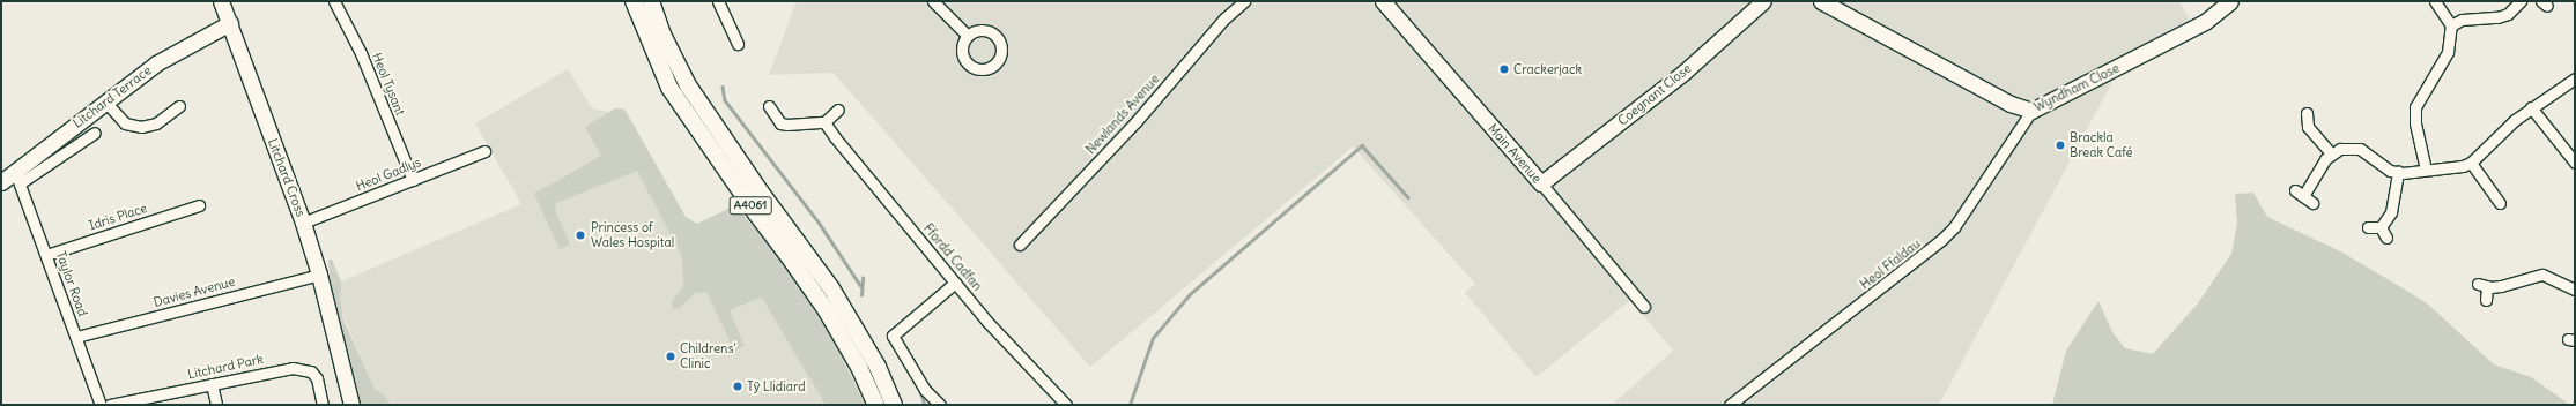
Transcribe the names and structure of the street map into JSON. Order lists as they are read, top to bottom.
{
  "streets": {
    "main road": ["A4061"],
    "street": [
      "Heol Tysant",
      "Wyndham Close",
      "Coegnant Close",
      "Litchard Terrace",
      "Newlands Avenue",
      "Main Avenue",
      "Heol Gadlys",
      "Litchard Cross",
      "Idris Place",
      "Ffordd Cadfan",
      "Heol Ffaldau",
      "Taylor Road",
      "Davies Avenue",
      "Litchard Park"
    ]
  },
  "crossings": [
    ["Heol Tysant", "Heol Gadlys"],
    ["Wyndham Close", "Heol Ffaldau"],
    ["Coegnant Close", "Main Avenue"],
    ["Litchard Terrace", "Litchard Cross"],
    ["Litchard Terrace", "Taylor Road"],
    ["Heol Gadlys", "Litchard Cross"],
    ["Litchard Cross", "Davies Avenue"],
    ["Idris Place", "Taylor Road"],
    ["Taylor Road", "Davies Avenue"]
  ],
  "places": [
    "Crackerjack",
    "Brackla Break Café",
    "Princess of Wales Hospital",
    "Childrens' Clinic",
    "Tŷ Llidiard"
  ]
}
